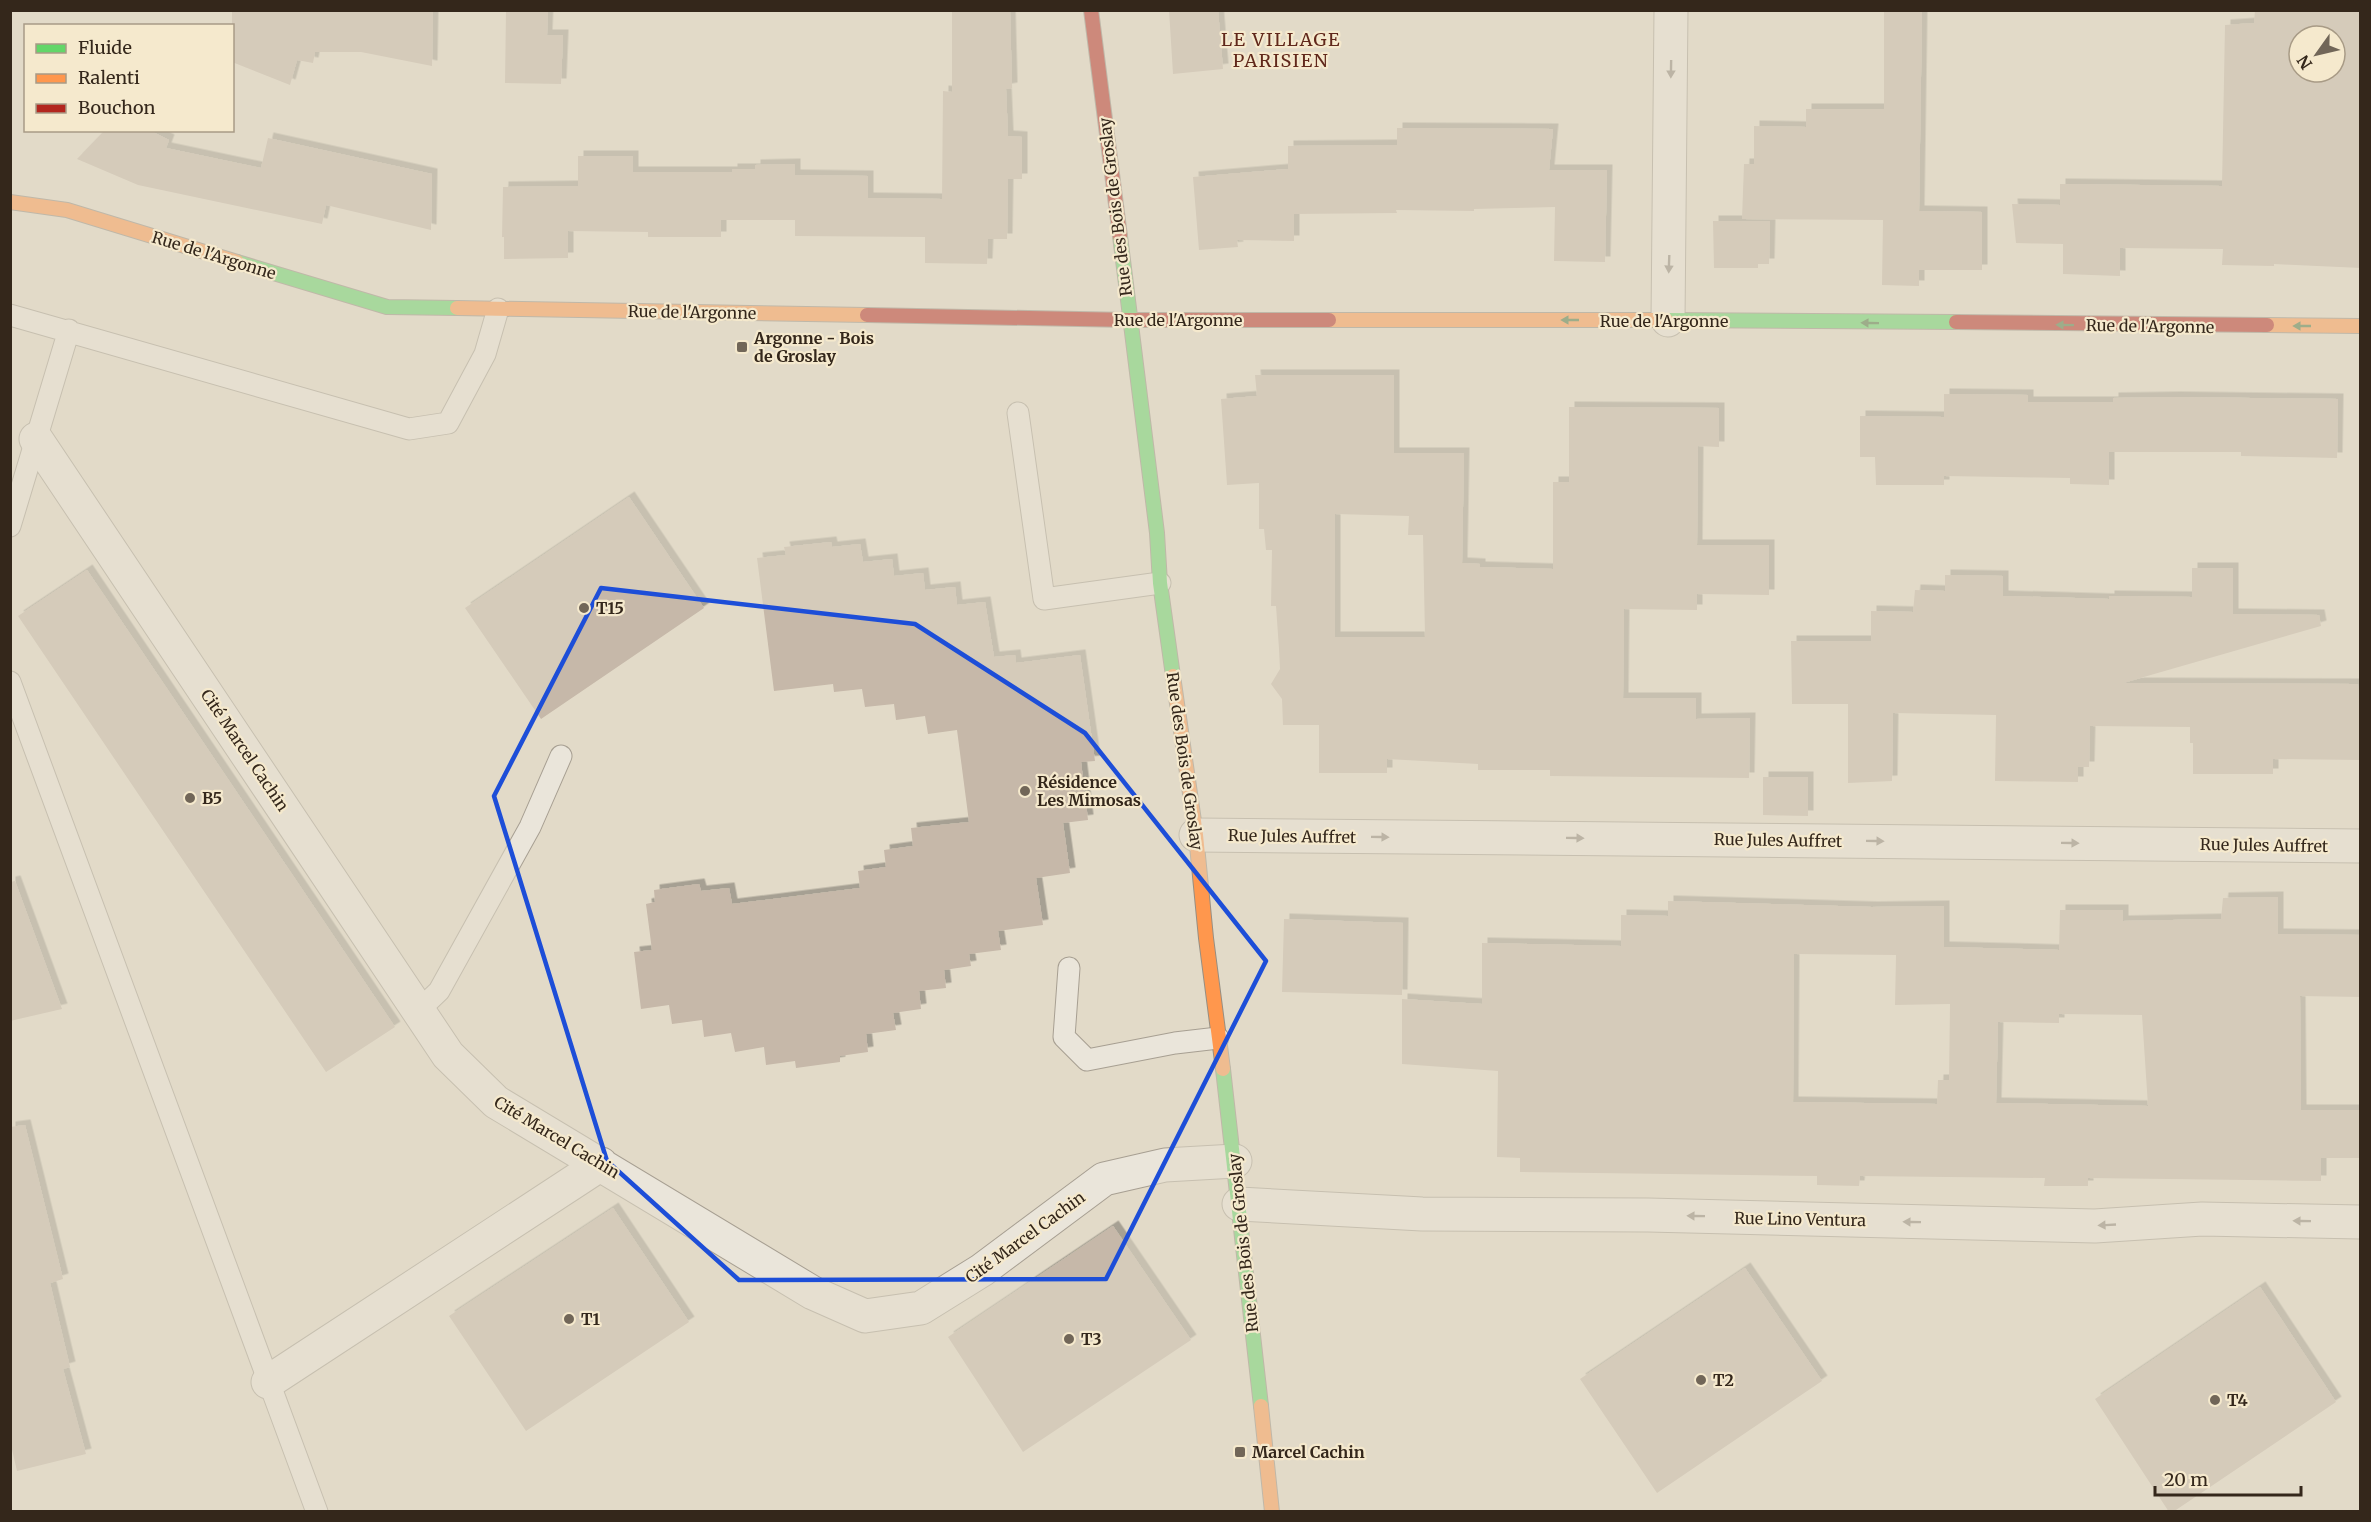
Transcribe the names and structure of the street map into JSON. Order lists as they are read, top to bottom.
{
  "streets": {
    "street": [
      "Rue des Bois de Groslay",
      "Rue de l'Argonne",
      "Cité Marcel Cachin",
      "Rue Jules Auffret",
      "Rue Lino Ventura"
    ]
  },
  "crossings": [
    ["Rue des Bois de Groslay", "Rue de l'Argonne"],
    ["Rue des Bois de Groslay", "Cité Marcel Cachin"],
    ["Rue des Bois de Groslay", "Rue Jules Auffret"],
    ["Rue des Bois de Groslay", "Rue Lino Ventura"]
  ],
  "one_way": ["Rue de l'Argonne", "Rue Jules Auffret", "Rue Lino Ventura"],
  "districts": ["LE VILLAGE PARISIEN"],
  "places": {
    "transit": ["Argonne - Bois de Groslay", "Marcel Cachin"],
    "other": [
      "T15",
      "Résidence Les Mimosas",
      "B5",
      "T1",
      "T3",
      "T2",
      "T4"
    ]
  },
  "legend": ["Fluide", "Ralenti", "Bouchon"],
  "scale_bar": "20 m",
  "north": "bottom left"
}
